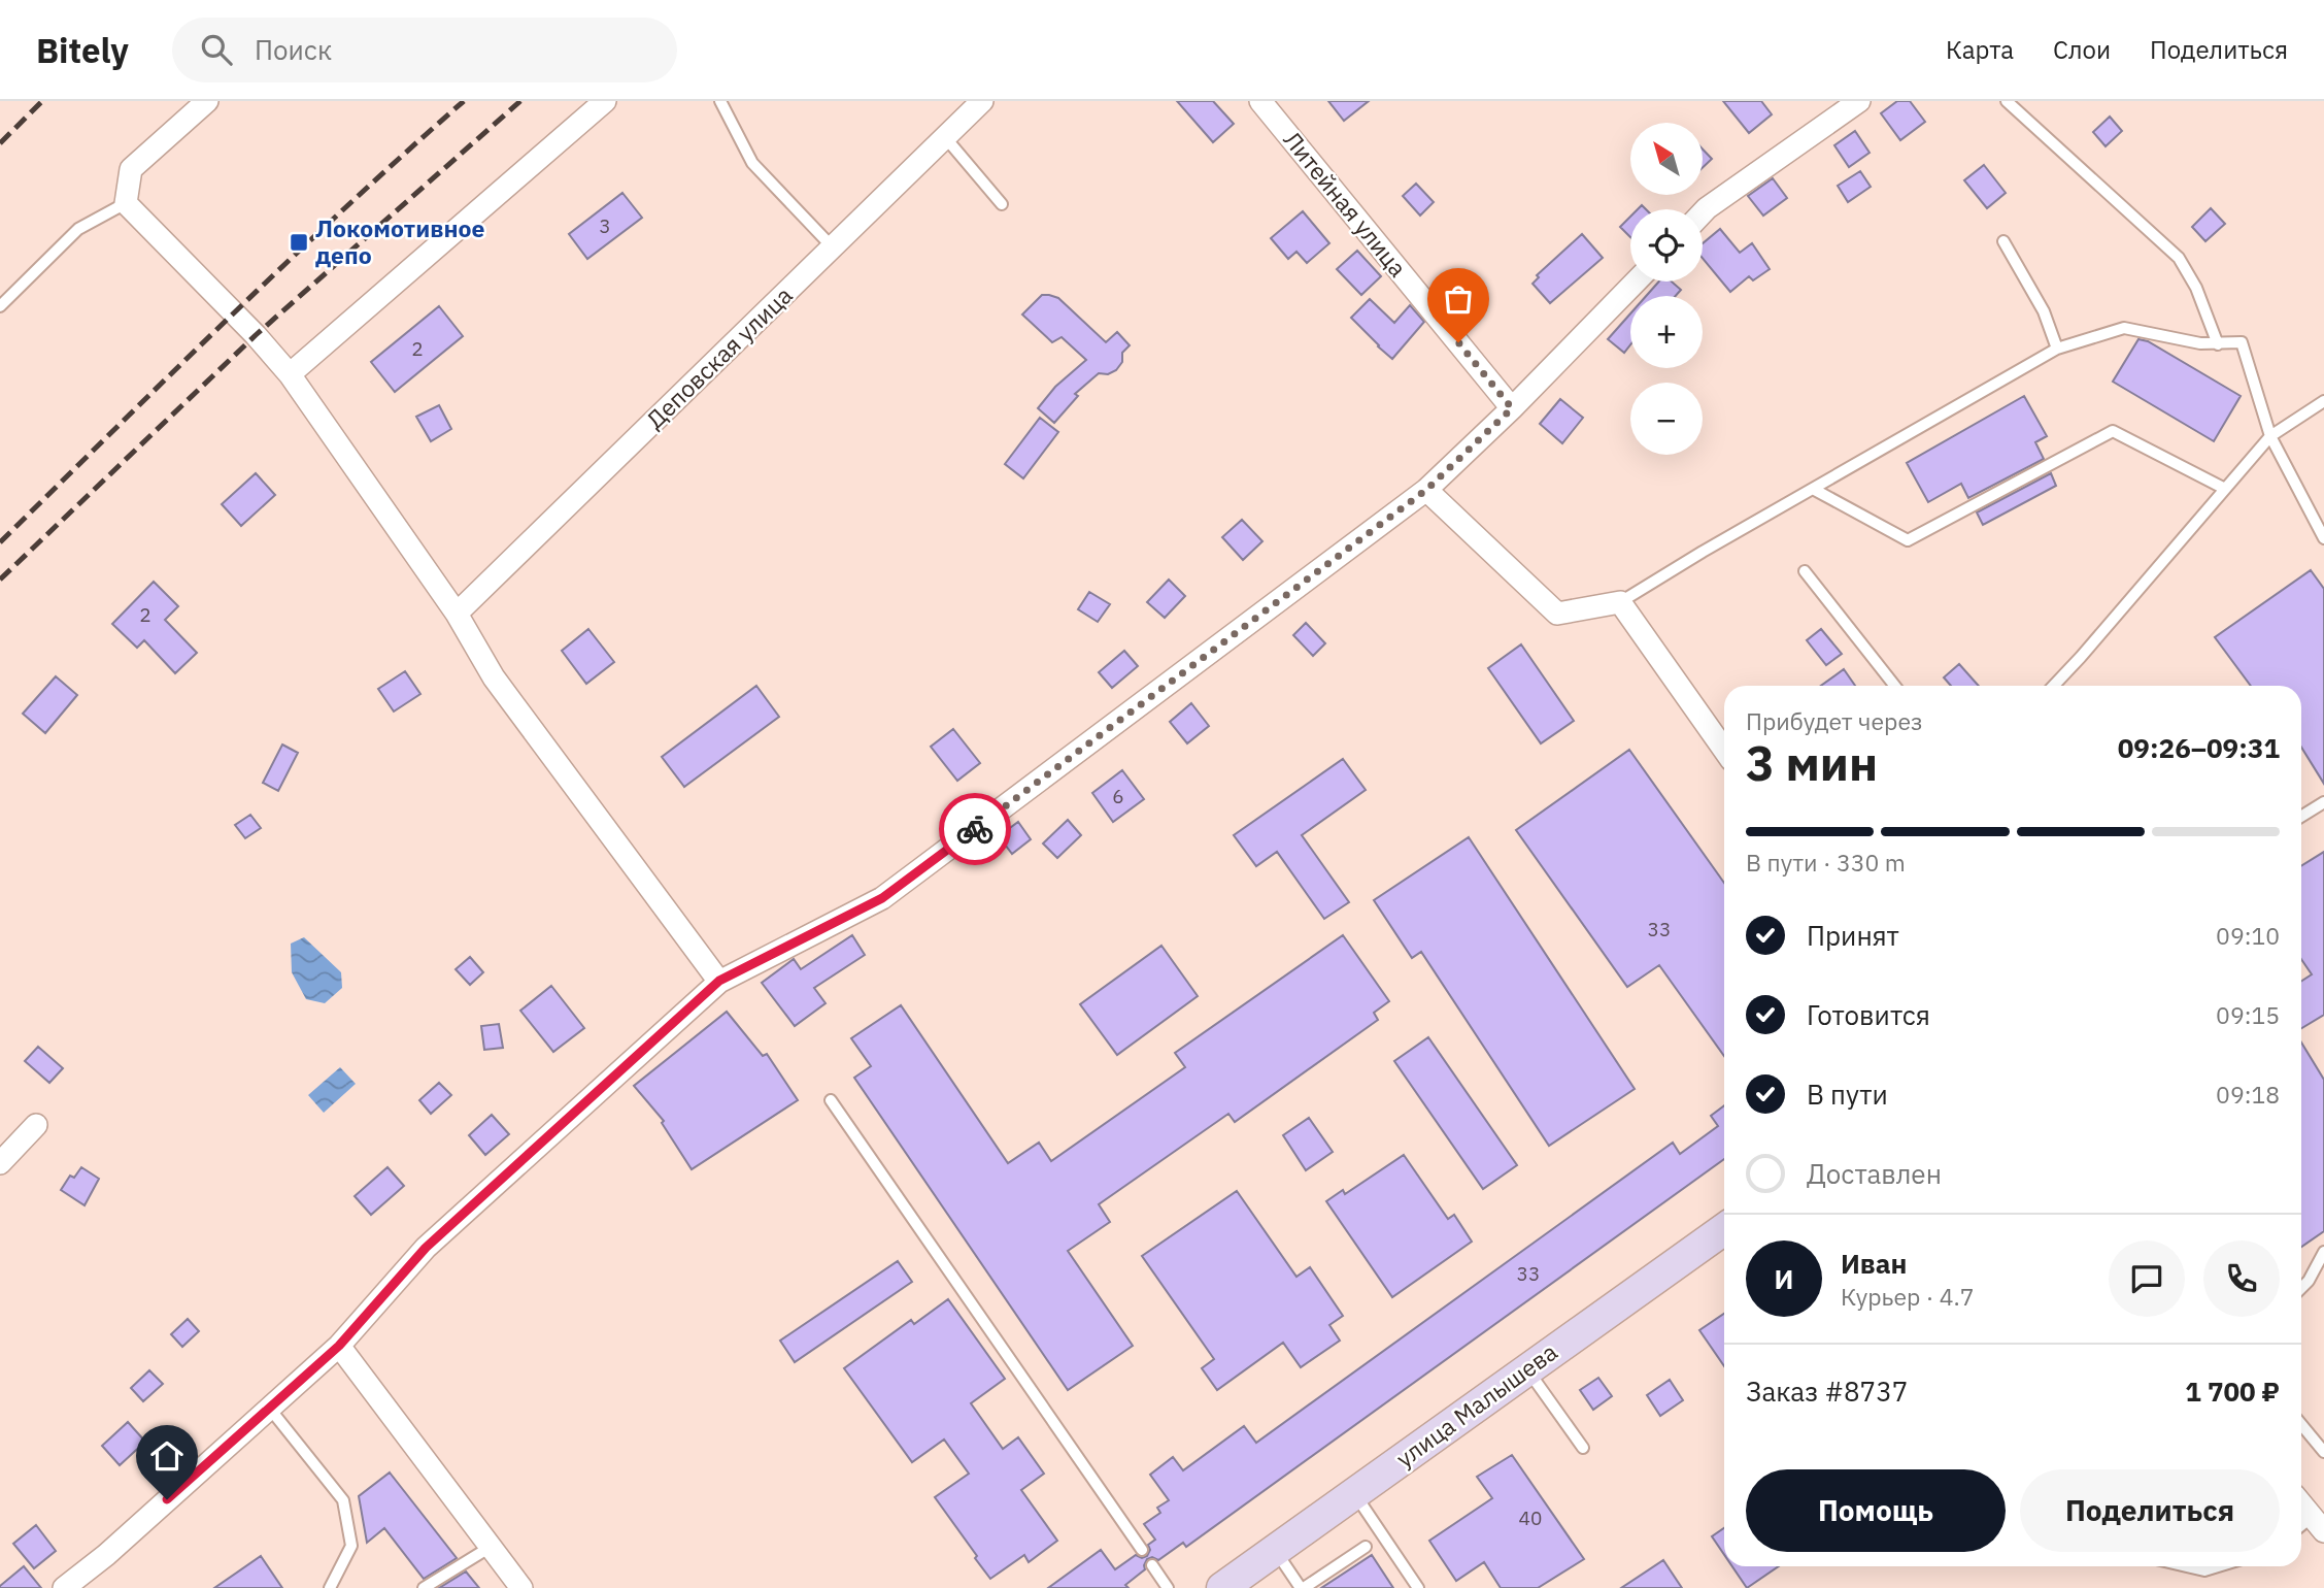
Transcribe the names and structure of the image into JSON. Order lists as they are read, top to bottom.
{
  "streets": {
    "street": ["Литейная улица", "Деповская улица", "улица Малышева"]
  },
  "places": {
    "transit": ["Локомотивное депо"]
  },
  "house_numbers": [
    "3",
    "2",
    "2",
    "6",
    "33",
    "33",
    "40"
  ],
  "north": "top left",
  "page": {
    "header": "Bitely",
    "search": "Поиск",
    "nav": ["Карта", "Слои", "Поделиться"],
    "map_buttons": ["+", "−"],
    "heading": ["3 мин", "Прибудет через", "09:26–09:31"],
    "panel": [
      "Иван",
      "Курьер · 4.7",
      "Заказ #8737",
      "1 700 ₽"
    ],
    "bar": "В пути · 330 m",
    "list": [
      ["Принят", "09:10"],
      ["Готовится", "09:15"],
      ["В пути", "09:18"],
      "Доставлен"
    ],
    "round": "И",
    "buttons": ["Помощь", "Поделиться"]
  }
}
